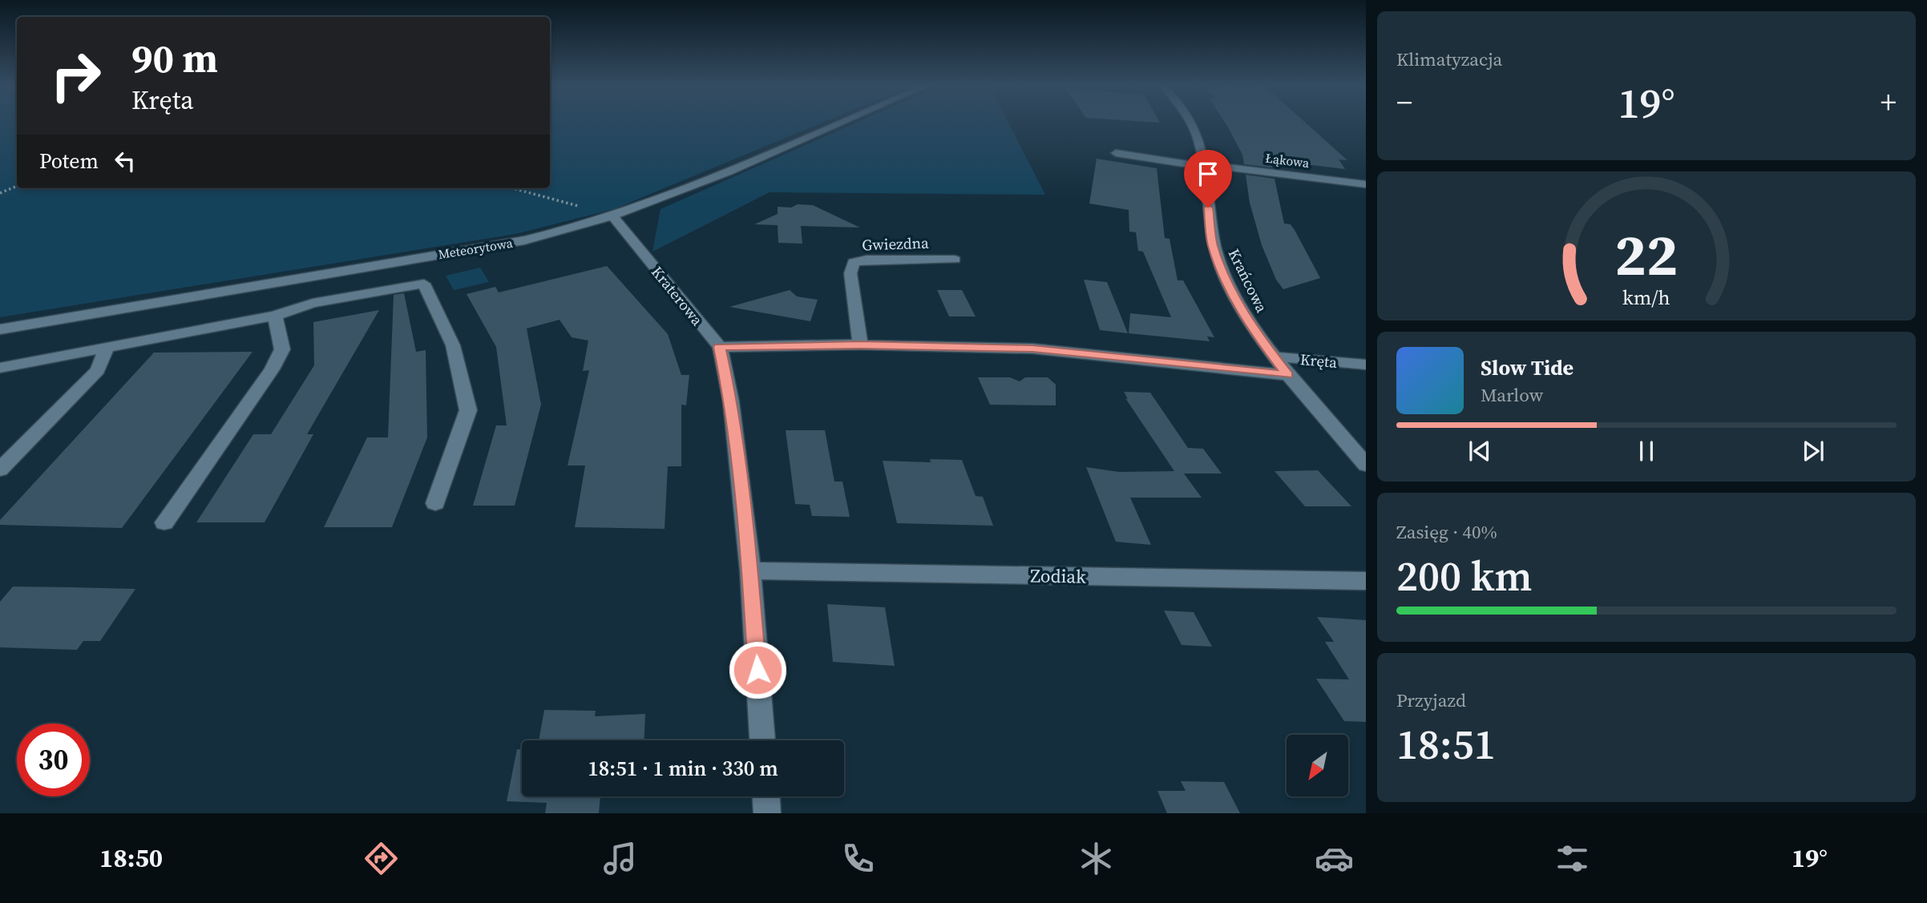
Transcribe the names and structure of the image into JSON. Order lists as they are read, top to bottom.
{
  "streets": {
    "street": [
      "Łąkowa",
      "Gwiezdna",
      "Meteorytowa",
      "Krańcowa",
      "Kraterowa",
      "Kręta",
      "Zodiak"
    ]
  },
  "crossings": [
    ["Łąkowa", "Krańcowa"],
    ["Gwiezdna", "Kręta"],
    ["Meteorytowa", "Kraterowa"],
    ["Krańcowa", "Kręta"],
    ["Kraterowa", "Kręta"],
    ["Kraterowa", "Zodiak"]
  ],
  "north": "bottom left",
  "page": {
    "tile": [
      "Klimatyzacja",
      ["Zasięg · 40%", "200 km"],
      ["Przyjazd", "18:51"]
    ],
    "turn": ["90 m", "Kręta"],
    "heat": ["−", "19°", "+"],
    "then": "Potem",
    "song": ["Slow Tide", "Marlow"],
    "limit": "30",
    "trip": "18:51 · 1 min · 330 m",
    "tabs": ["18:50", "19°"],
    "gauge": ["22", "km/h"]
  }
}
